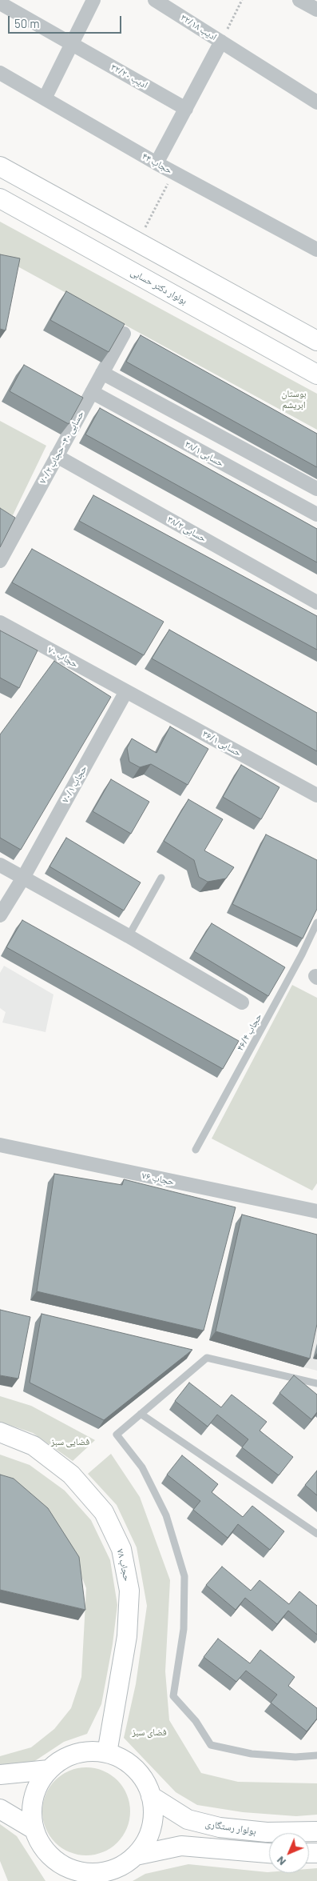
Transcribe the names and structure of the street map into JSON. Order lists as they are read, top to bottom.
{
  "streets": {
    "street": [
      "ادیب ۳۲/۱۸",
      "ادیب ۳۲/۲۰",
      "حجاب ۴۴",
      "بولوار دکتر حسابی",
      "حسابی ۴۰- حجاب ۷۰/۲",
      "حسابی ۳۸/۱",
      "حسابی ۳۸/۳",
      "حجاب ۷۰",
      "حسابی ۳۶/۱",
      "حجاب ۷۰/۱",
      "حجاب ۷۶",
      "حجاب ۷۸",
      "بولوار رستگاری"
    ],
    "lane": ["حجاب ۴۶/۴"]
  },
  "crossings": [
    ["حسابی ۴۰- حجاب ۷۰/۲", "حسابی ۳۸/۱"],
    ["حسابی ۴۰- حجاب ۷۰/۲", "حسابی ۳۸/۳"],
    ["حجاب ۷۰", "حسابی ۳۶/۱"],
    ["حجاب ۷۰", "حجاب ۷۰/۱"],
    ["حسابی ۳۶/۱", "حجاب ۷۰/۱"],
    ["حجاب ۷۸", "بولوار رستگاری"]
  ],
  "parks": ["بوستان ابریشم", "فضایی سبز", "فضای سبز"],
  "scale_bar": "50 m",
  "north": "bottom left"
}
